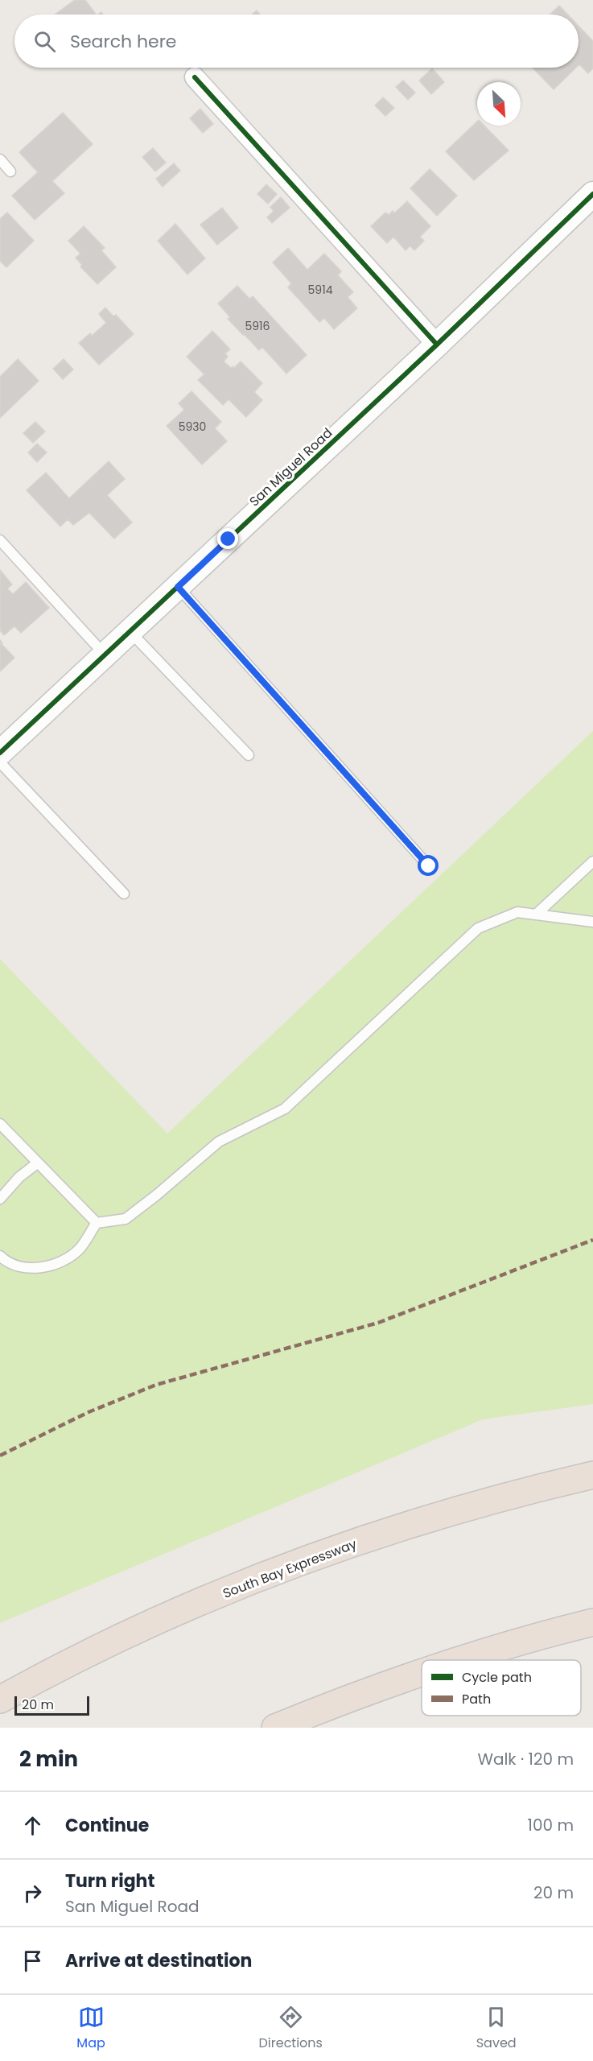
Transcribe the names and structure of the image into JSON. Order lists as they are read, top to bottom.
{
  "streets": {
    "highway": ["South Bay Expressway"],
    "street": ["San Miguel Road"]
  },
  "house_numbers": ["5914", "5916", "5930"],
  "legend": ["Cycle path", "Path"],
  "scale_bar": "20 m",
  "north": "bottom right",
  "page": {
    "search": "Search here",
    "scale": "20 m",
    "heading": ["2 min", "Walk · 120 m"],
    "list": [
      ["Continue", "100 m"],
      ["Turn right", "San Miguel Road", "20 m"],
      "Arrive at destination"
    ],
    "nav": ["Map", "Directions", "Saved"]
  }
}
